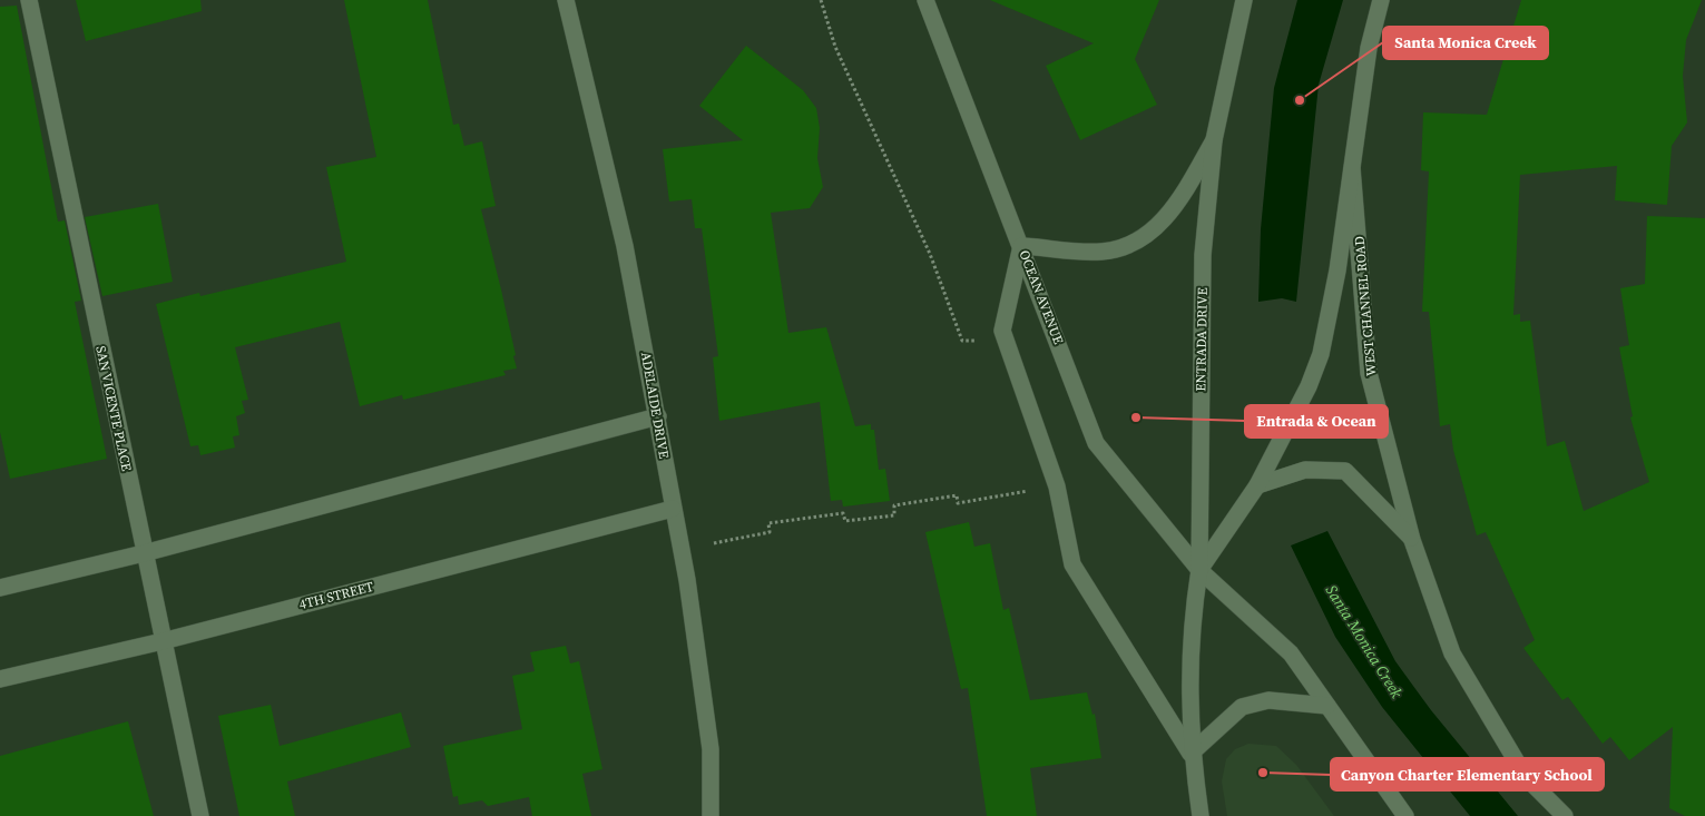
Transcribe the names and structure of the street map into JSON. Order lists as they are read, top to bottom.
{
  "streets": {
    "street": [
      "OCEAN AVENUE",
      "WEST CHANNEL ROAD",
      "ENTRADA DRIVE",
      "ADELAIDE DRIVE",
      "SAN VICENTE PLACE",
      "4TH STREET"
    ]
  },
  "crossings": [
    ["OCEAN AVENUE", "WEST CHANNEL ROAD"],
    ["OCEAN AVENUE", "ENTRADA DRIVE"],
    ["WEST CHANNEL ROAD", "ENTRADA DRIVE"],
    ["ADELAIDE DRIVE", "4TH STREET"],
    ["SAN VICENTE PLACE", "4TH STREET"]
  ],
  "water": ["Santa Monica Creek"],
  "places": ["Santa Monica Creek", "Entrada & Ocean", "Canyon Charter Elementary School"]
}
